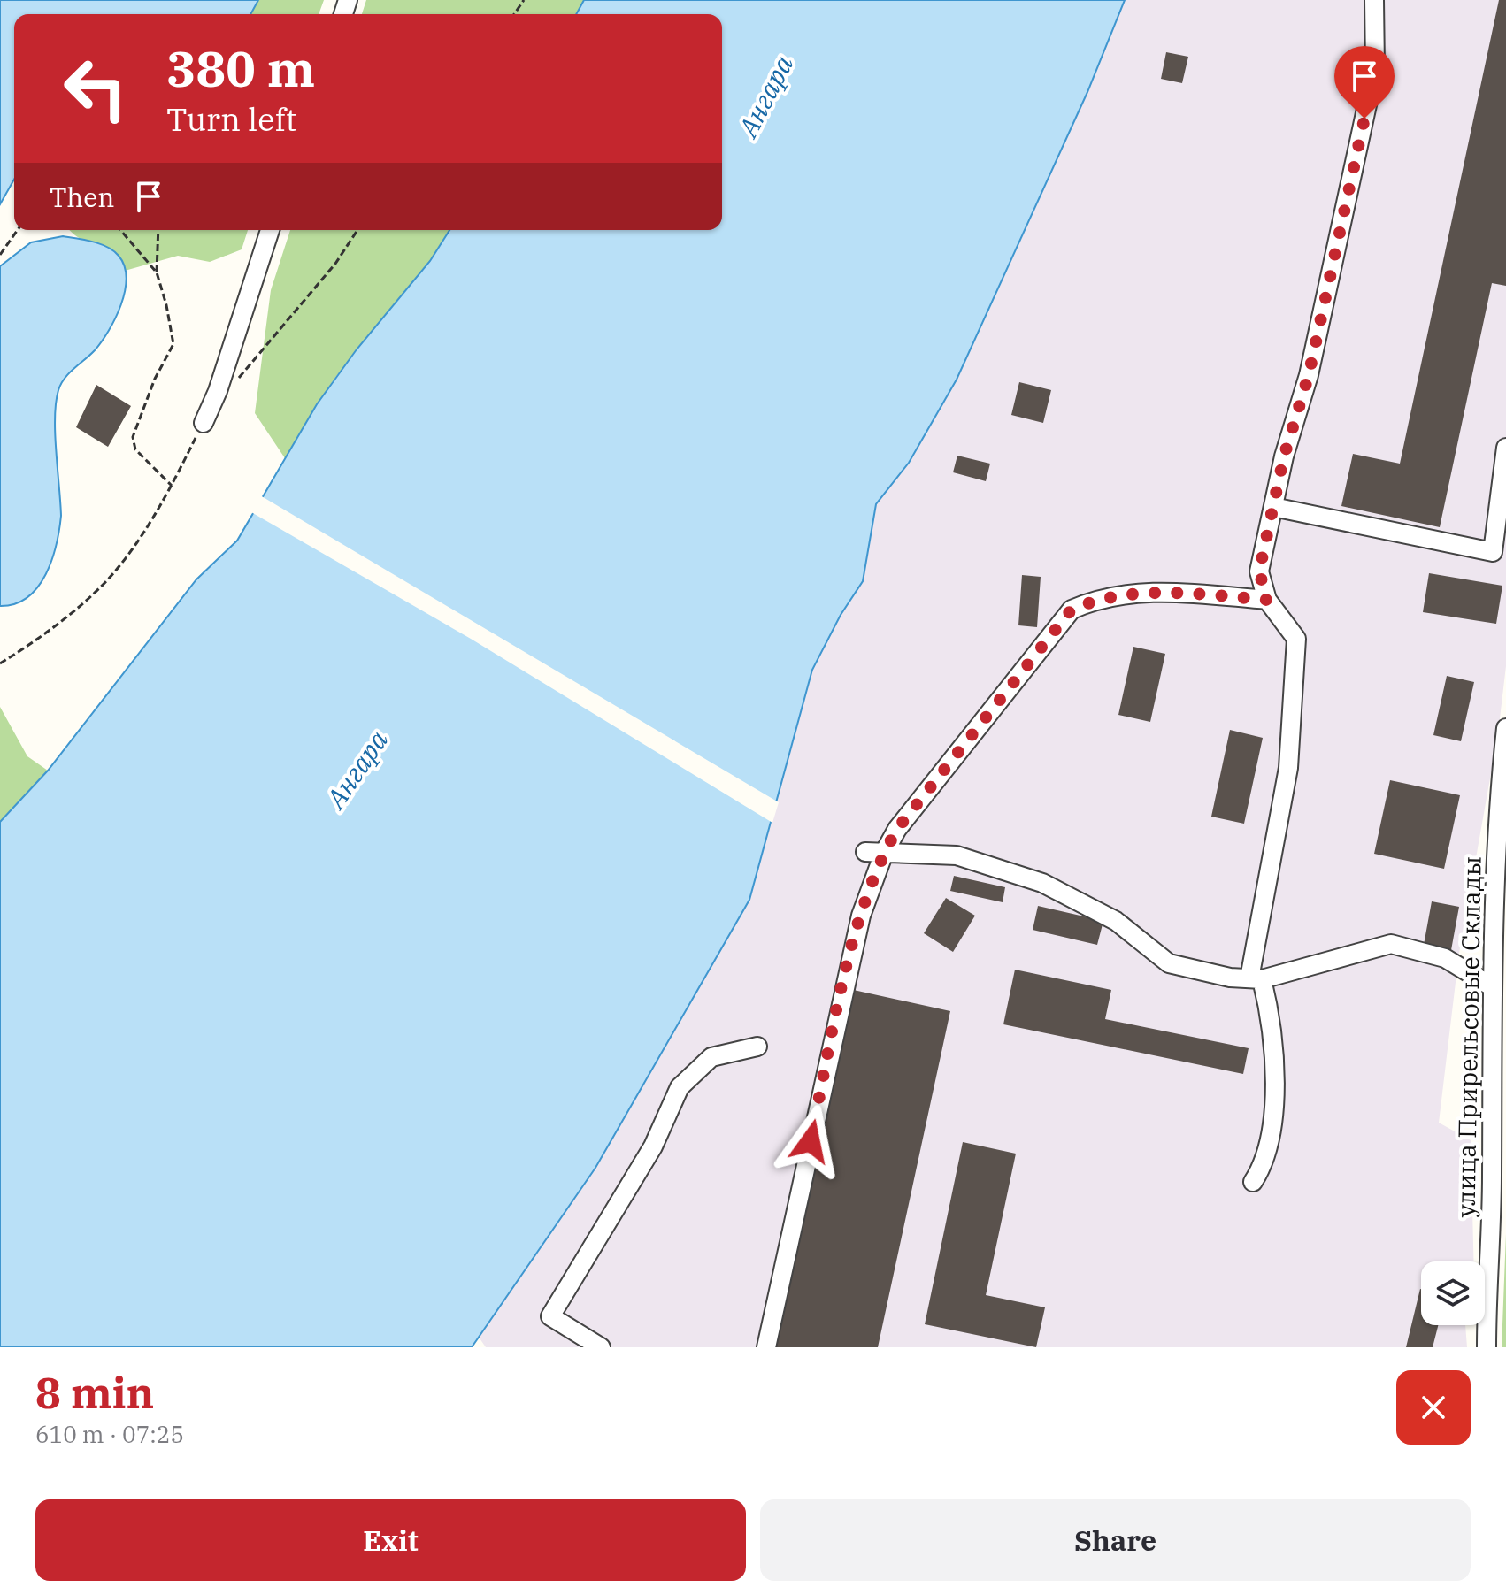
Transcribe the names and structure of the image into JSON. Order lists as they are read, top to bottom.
{
  "streets": {
    "street": ["улица Прирельсовые Склады"]
  },
  "water": ["Ангара"],
  "page": {
    "turn": ["380 m", "Turn left"],
    "then": "Then",
    "heading": ["8 min", "610 m · 07:25"],
    "buttons": ["Exit", "Share"]
  }
}
